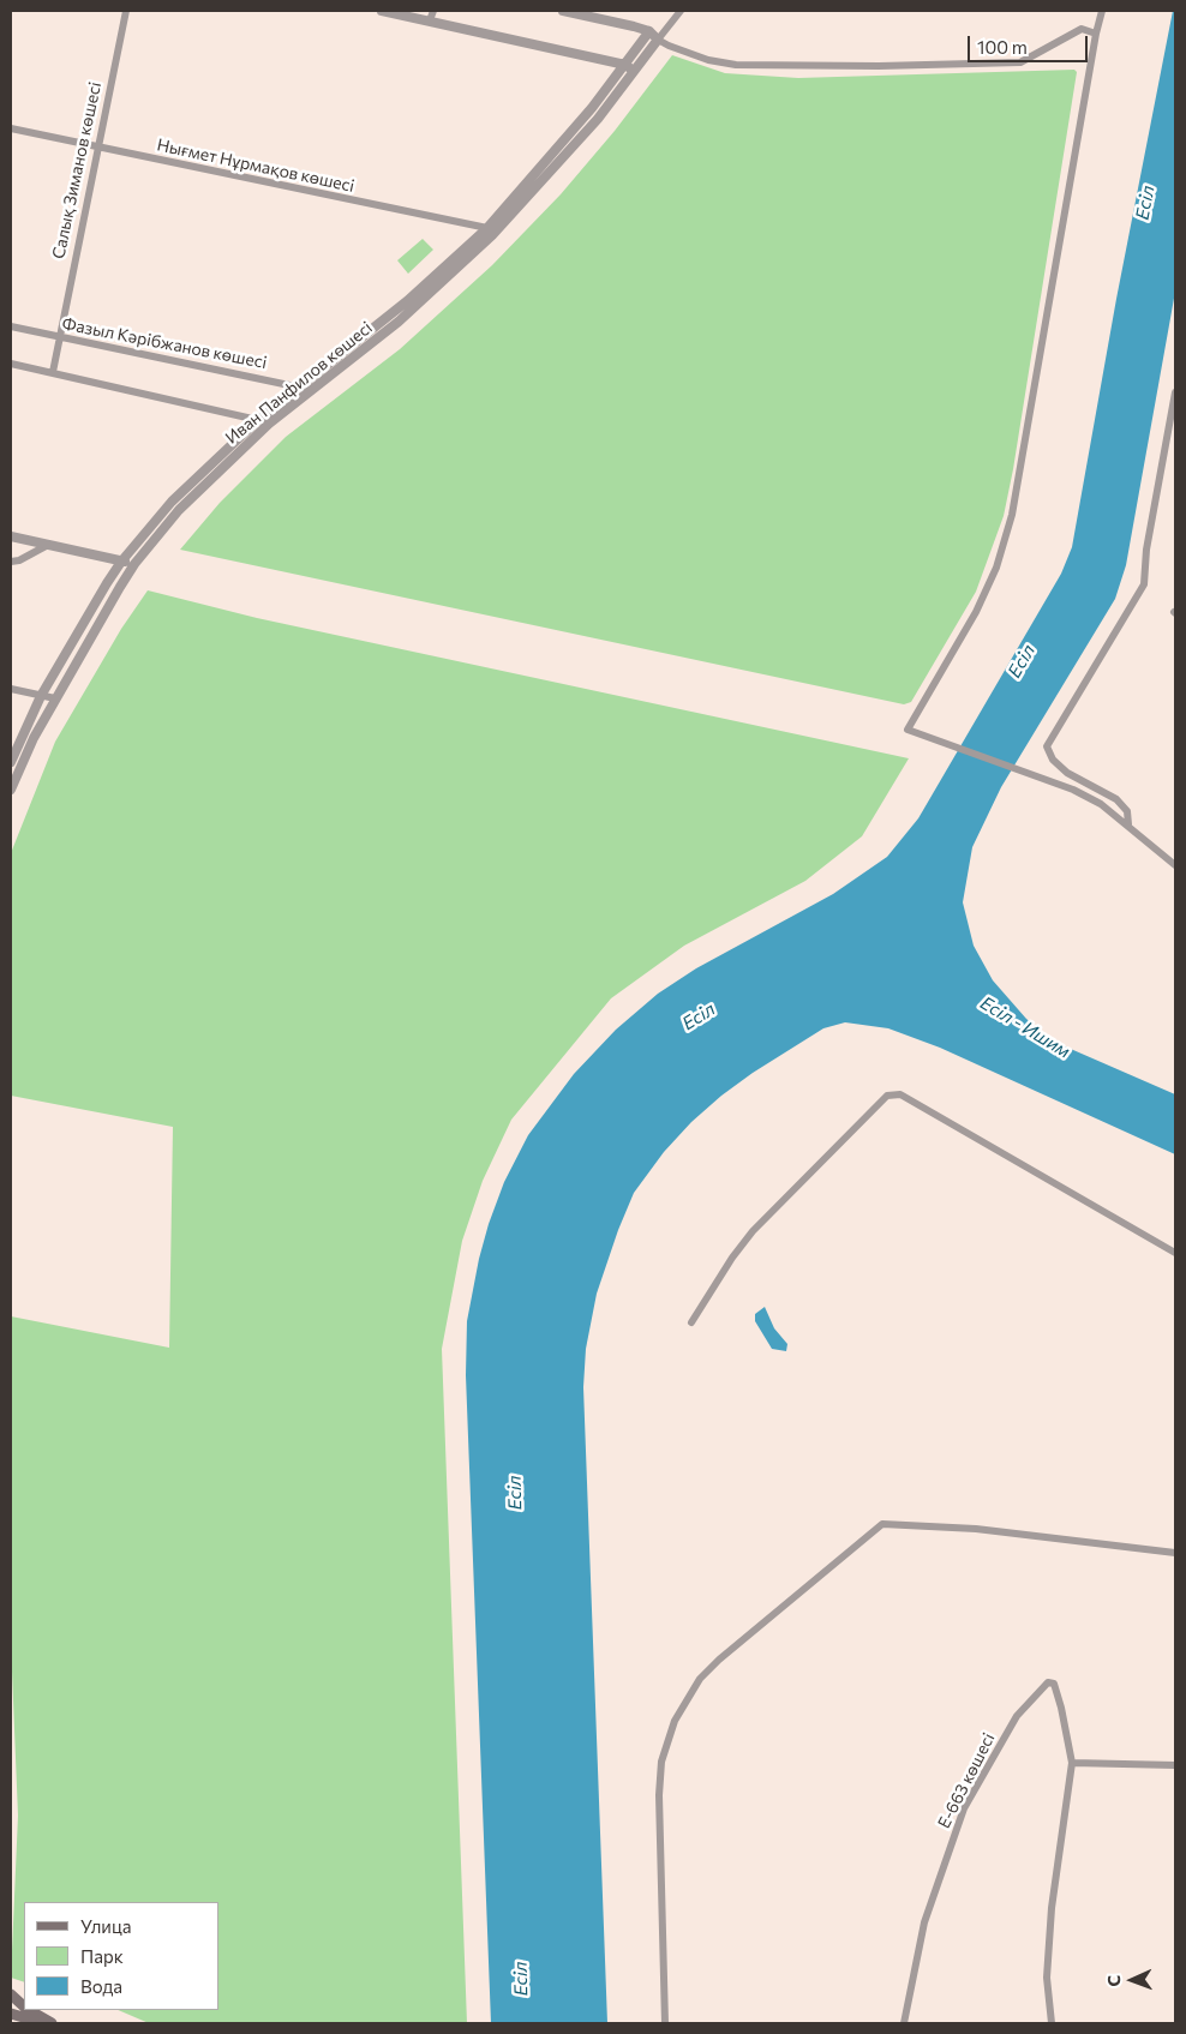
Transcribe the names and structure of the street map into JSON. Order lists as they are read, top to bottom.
{
  "streets": {
    "street": [
      "Нығмет Нұрмақов көшесі",
      "Салық Зиманов көшесі",
      "Фазыл Кәрібжанов көшесі",
      "Иван Панфилов көшесі",
      "Е-663 көшесі"
    ]
  },
  "crossings": [
    ["Нығмет Нұрмақов көшесі", "Салық Зиманов көшесі"],
    ["Нығмет Нұрмақов көшесі", "Иван Панфилов көшесі"],
    ["Салық Зиманов көшесі", "Фазыл Кәрібжанов көшесі"],
    ["Фазыл Кәрібжанов көшесі", "Иван Панфилов көшесі"]
  ],
  "water": ["Есіл", "Есіл - Ишим"],
  "legend": ["Улица", "Парк", "Вода"],
  "scale_bar": "100 m",
  "north": "left"
}
